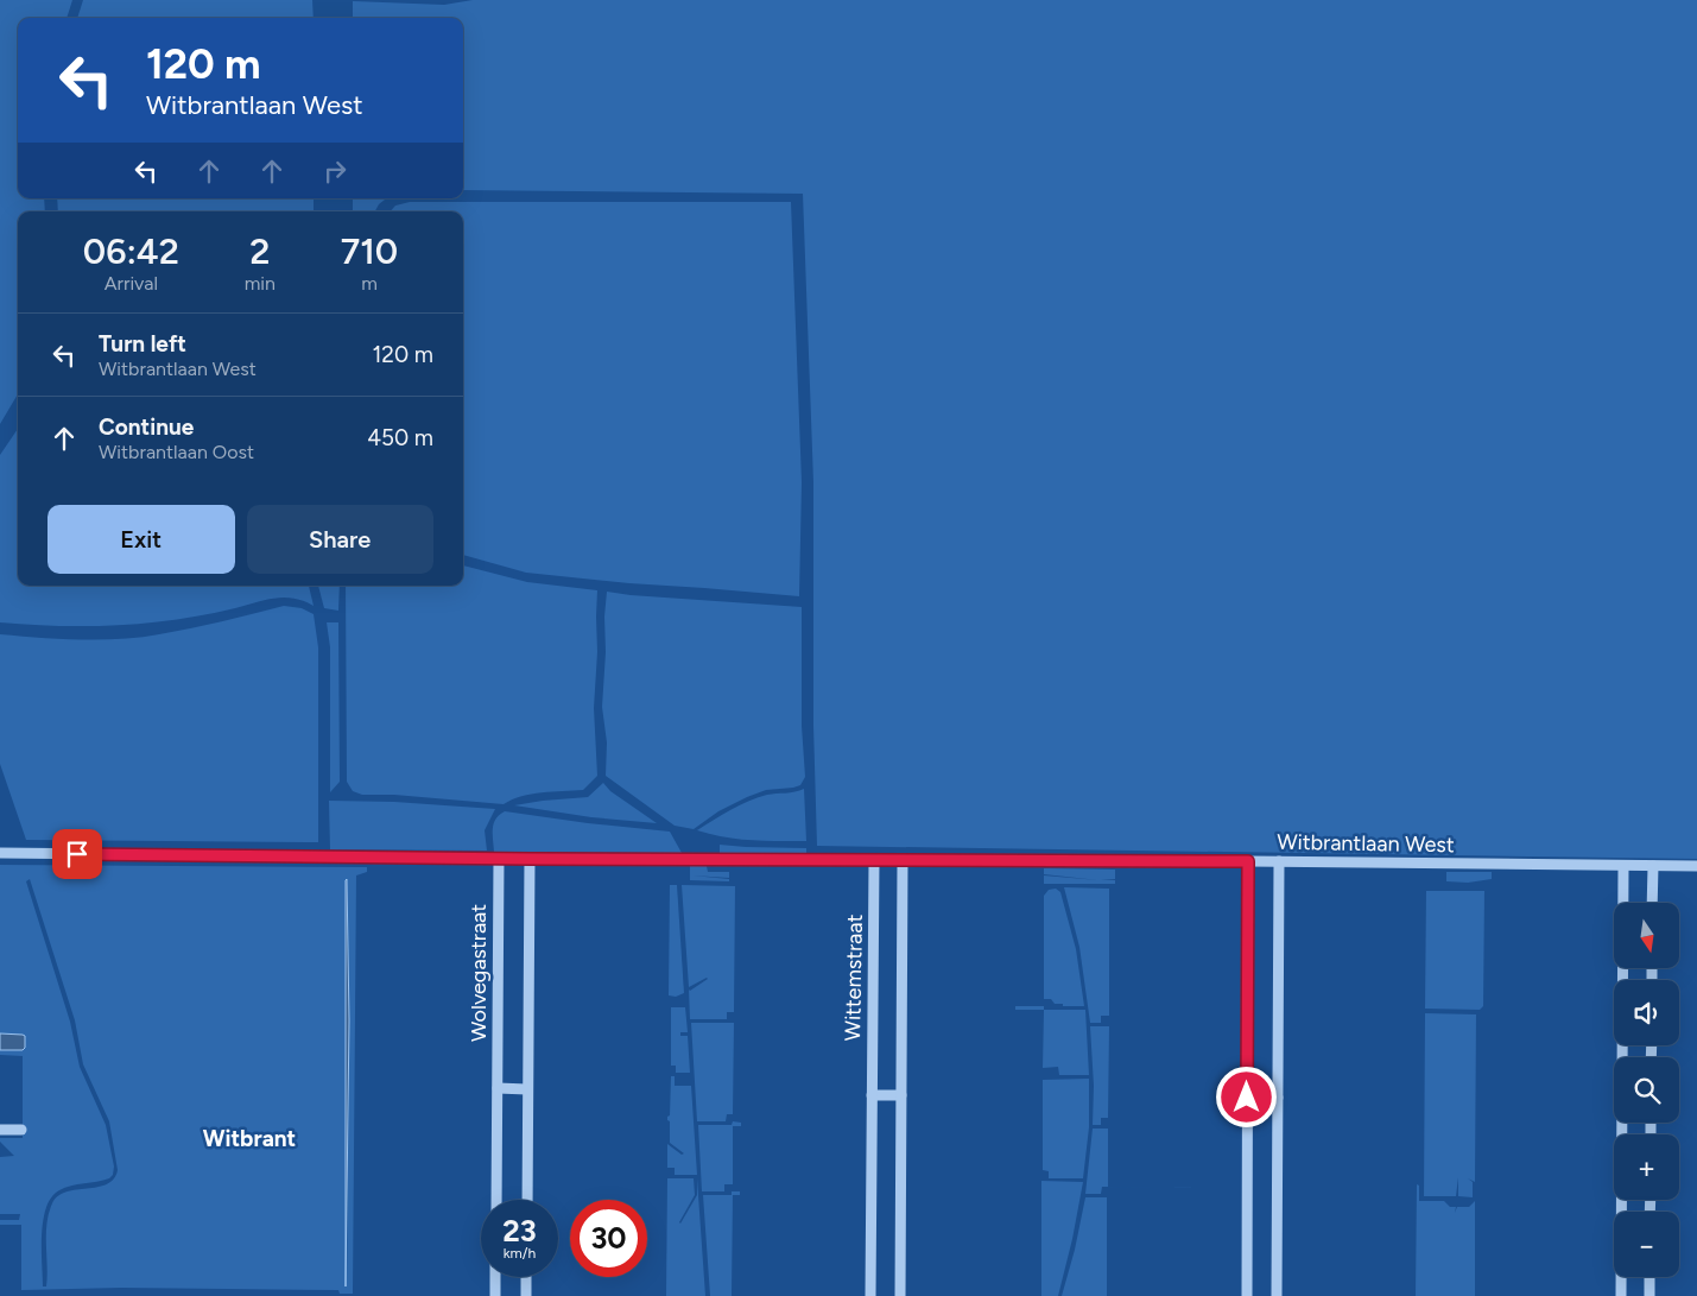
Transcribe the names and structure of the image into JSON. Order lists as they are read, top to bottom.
{
  "streets": {
    "street": ["Witbrantlaan West", "Wolvegastraat", "Wittemstraat"]
  },
  "crossings": [
    ["Witbrantlaan West", "Wolvegastraat"],
    ["Witbrantlaan West", "Wittemstraat"]
  ],
  "districts": ["Witbrant"],
  "north": "bottom",
  "page": {
    "turn": ["120 m", "Witbrantlaan West"],
    "eta": [
      "06:42",
      "Arrival",
      "2",
      "min",
      "710",
      "m"
    ],
    "list": [
      {
        "name": "Turn left",
        "note": "Witbrantlaan West",
        "value": "120 m"
      },
      {
        "name": "Continue",
        "note": "Witbrantlaan Oost",
        "value": "450 m"
      }
    ],
    "buttons": ["Exit", "Share"],
    "map_buttons": ["+", "−"],
    "speed": "23 km/h",
    "limit": "30"
  }
}
